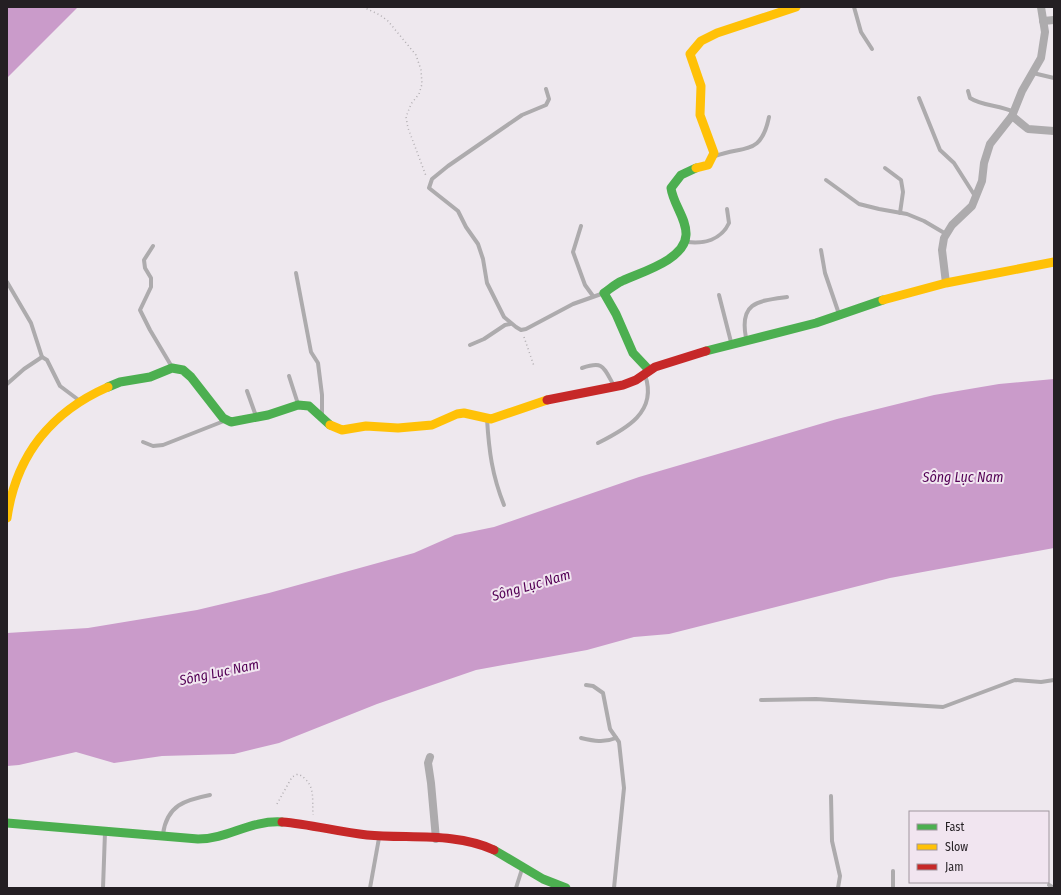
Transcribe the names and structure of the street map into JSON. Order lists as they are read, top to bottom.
{
  "water": ["Sông Lục Nam"],
  "legend": ["Fast", "Slow", "Jam"]
}
